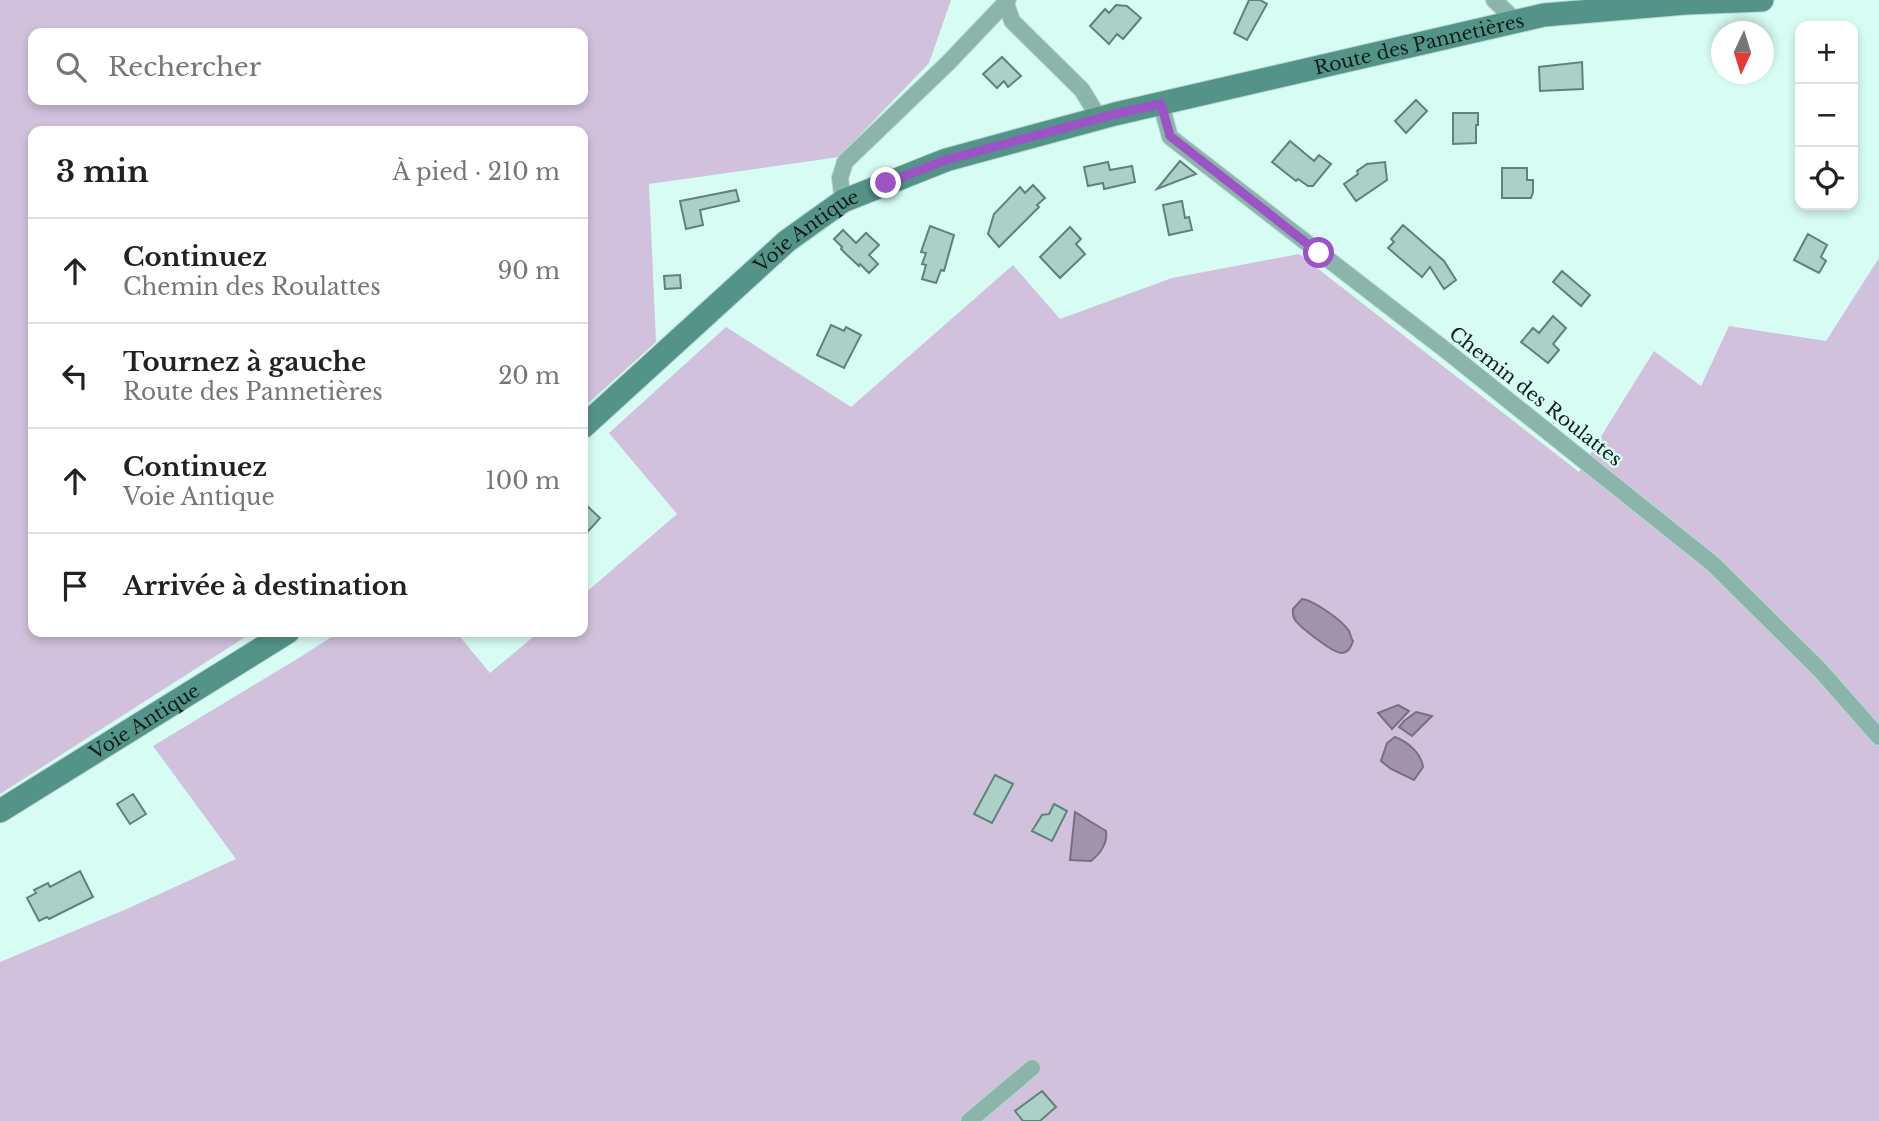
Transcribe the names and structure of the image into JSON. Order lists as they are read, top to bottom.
{
  "streets": {
    "street": ["Route des Pannetières", "Voie Antique", "Chemin des Roulattes"]
  },
  "crossings": [
    ["Route des Pannetières", "Voie Antique"],
    ["Route des Pannetières", "Chemin des Roulattes"]
  ],
  "north": "bottom",
  "page": {
    "map_buttons": ["+", "−"],
    "search": "Rechercher",
    "heading": ["3 min", "À pied · 210 m"],
    "list": [
      ["Continuez", "Chemin des Roulattes", "90 m"],
      ["Tournez à gauche", "Route des Pannetières", "20 m"],
      ["Continuez", "Voie Antique", "100 m"],
      "Arrivée à destination"
    ]
  }
}
